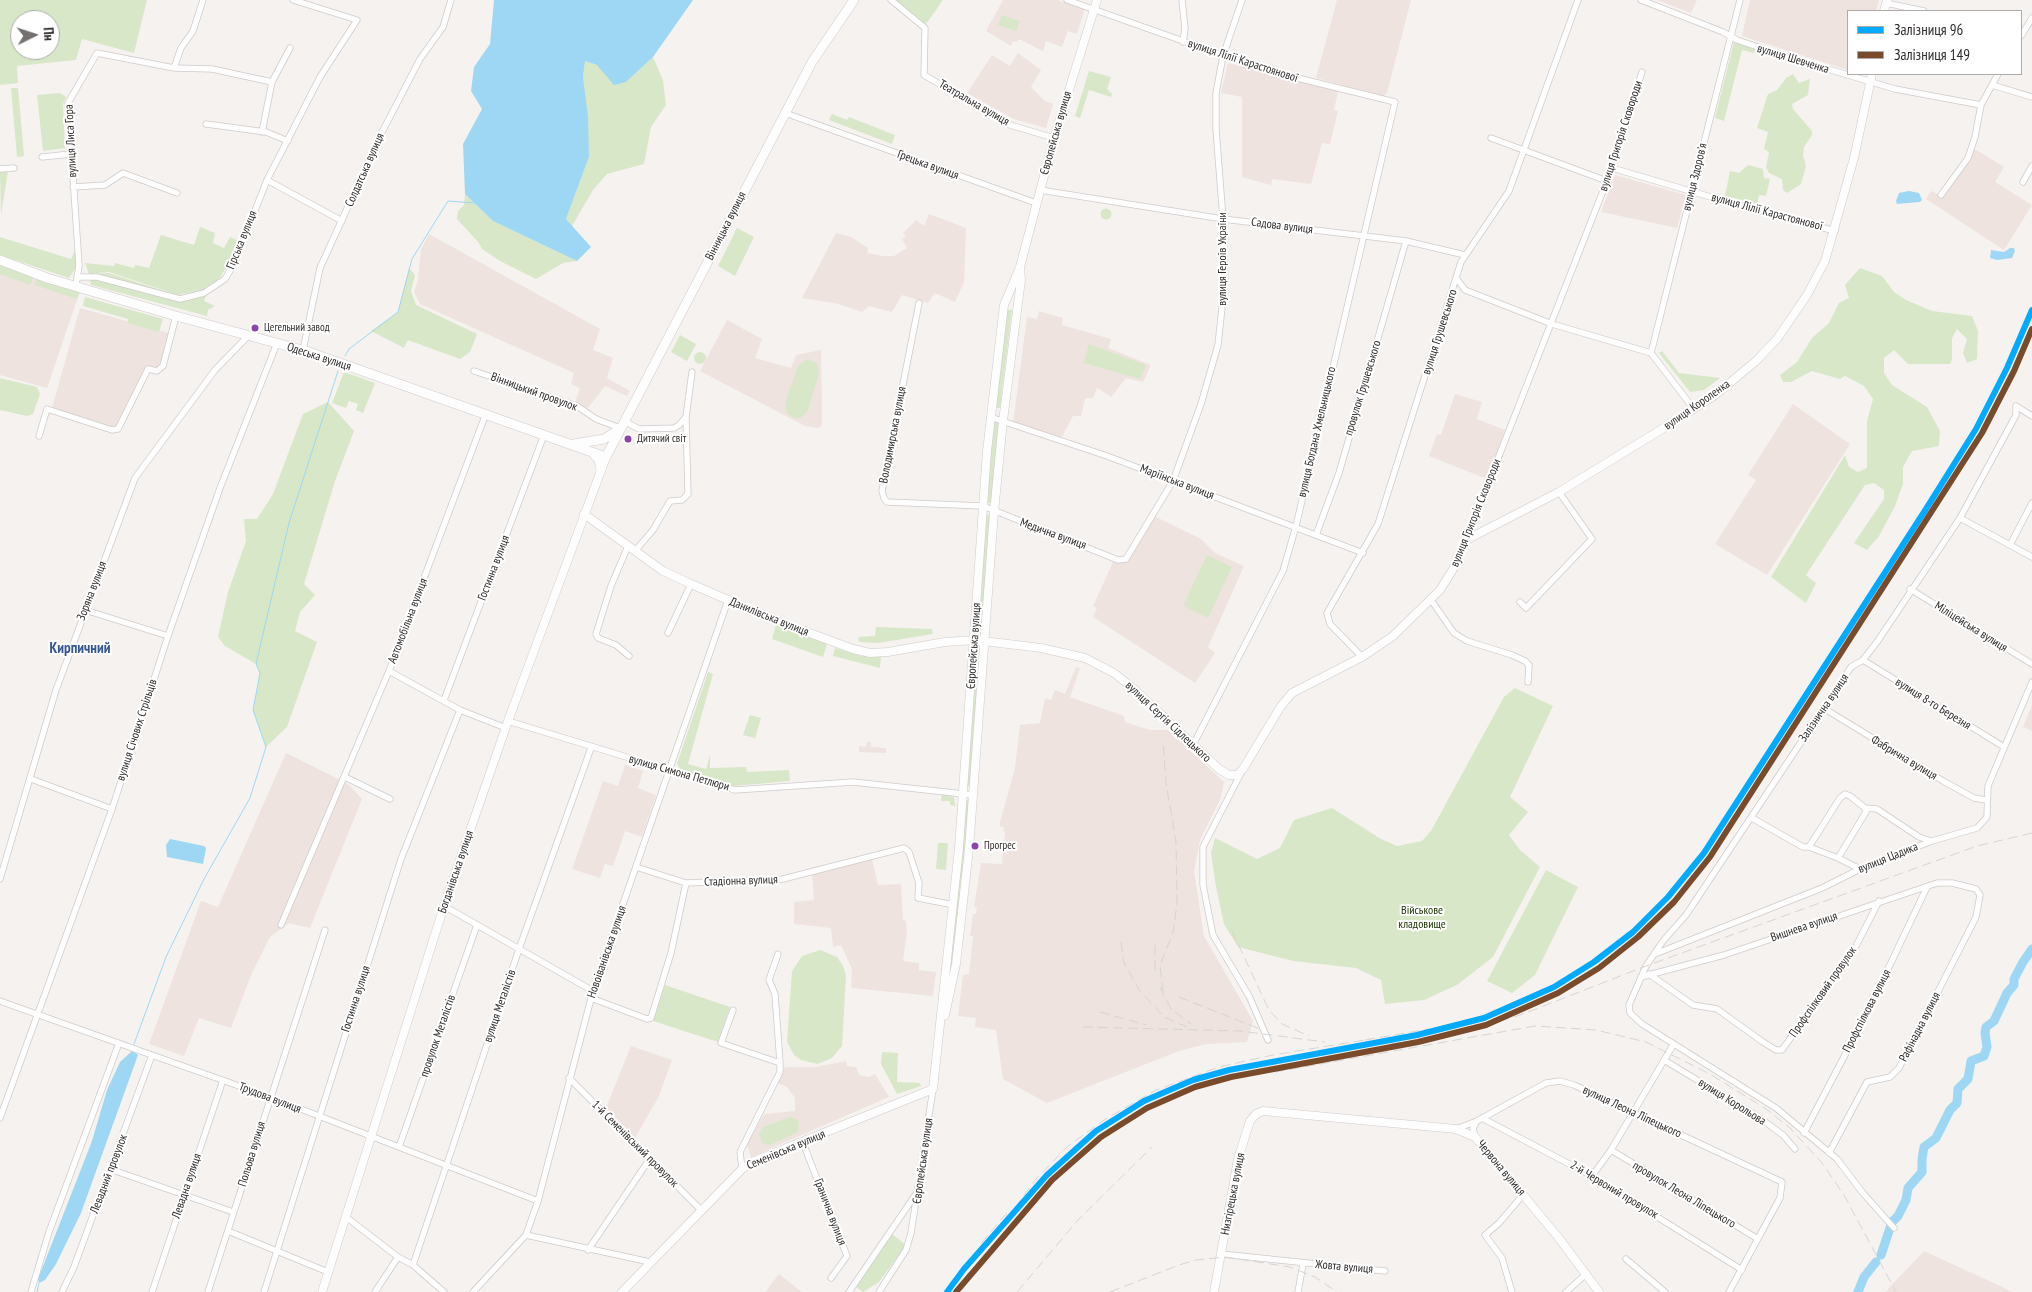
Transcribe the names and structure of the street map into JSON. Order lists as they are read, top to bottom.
{
  "streets": {
    "main road": [
      "Європейська вулиця",
      "вулиця Григорія Сковороди",
      "Вінницька вулиця",
      "Одеська вулиця",
      "вулиця Короленка",
      "Данилівська вулиця",
      "вулиця Сергія Сідлецького",
      "Богданівська вулиця",
      "Семенівська вулиця",
      "Червона вулиця",
      "Низгірецька вулиця"
    ],
    "street": [
      "вулиця Шевченка",
      "вулиця Лілії Карастоянової",
      "Театральна вулиця",
      "вулиця Лиса Гора",
      "Грецька вулиця",
      "Солдатська вулиця",
      "вулиця Здоровʼя",
      "Садова вулиця",
      "Гірська вулиця",
      "вулиця Героїв України",
      "вулиця Грушевського",
      "провулок Грушевського",
      "Вінницький провулок",
      "вулиця Богдана Хмельницького",
      "Володимирська вулиця",
      "Маріїнська вулиця",
      "Медична вулиця",
      "Гостинна вулиця",
      "Зоряна вулиця",
      "Автомобільна вулиця",
      "Міліцейська вулиця",
      "вулиця 8-го Березня",
      "Залізнична вулиця",
      "вулиця Січових Стрільців",
      "Фабрична вулиця",
      "вулиця Симона Петлюри",
      "вулиця Цадика",
      "Стадіонна вулиця",
      "Вишнева вулиця",
      "Новоіванівська вулиця",
      "Профспілковий провулок",
      "вулиця Металістів",
      "Профспілкова вулиця",
      "Рафінадна вулиця",
      "провулок Металістів",
      "Трудова вулиця",
      "вулиця Корольова",
      "вулиця Леона Ліпецького",
      "1-й Семенівський провулок",
      "Польова вулиця",
      "Левадний провулок",
      "Левадна вулиця",
      "2-й Червоний провулок",
      "провулок Леона Ліпецького",
      "Гранична вулиця",
      "Жовта вулиця"
    ]
  },
  "crossings": [
    ["вулиця Шевченка", "вулиця Здоровʼя"],
    ["вулиця Шевченка", "вулиця Короленка"],
    ["вулиця Лілії Карастоянової", "Європейська вулиця"],
    ["вулиця Лілії Карастоянової", "вулиця Григорія Сковороди"],
    ["вулиця Лілії Карастоянової", "вулиця Здоровʼя"],
    ["вулиця Лілії Карастоянової", "вулиця Героїв України"],
    ["вулиця Лілії Карастоянової", "вулиця Короленка"],
    ["вулиця Лілії Карастоянової", "вулиця Богдана Хмельницького"],
    ["Театральна вулиця", "Європейська вулиця"],
    ["Європейська вулиця", "Грецька вулиця"],
    ["Європейська вулиця", "Садова вулиця"],
    ["Європейська вулиця", "Володимирська вулиця"],
    ["Європейська вулиця", "Маріїнська вулиця"],
    ["Європейська вулиця", "Медична вулиця"],
    ["Європейська вулиця", "Данилівська вулиця"],
    ["Європейська вулиця", "вулиця Сергія Сідлецького"],
    ["Європейська вулиця", "вулиця Симона Петлюри"],
    ["Європейська вулиця", "Стадіонна вулиця"],
    ["Європейська вулиця", "Семенівська вулиця"],
    ["вулиця Григорія Сковороди", "вулиця Грушевського"],
    ["вулиця Григорія Сковороди", "вулиця Короленка"],
    ["вулиця Григорія Сковороди", "вулиця Сергія Сідлецького"],
    ["вулиця Лиса Гора", "Гірська вулиця"],
    ["вулиця Лиса Гора", "Одеська вулиця"],
    ["Грецька вулиця", "Вінницька вулиця"],
    ["Солдатська вулиця", "Одеська вулиця"],
    ["Вінницька вулиця", "Одеська вулиця"],
    ["Вінницька вулиця", "Вінницький провулок"],
    ["Вінницька вулиця", "Богданівська вулиця"],
    ["Садова вулиця", "вулиця Героїв України"],
    ["Садова вулиця", "вулиця Грушевського"],
    ["Садова вулиця", "провулок Грушевського"],
    ["Садова вулиця", "вулиця Богдана Хмельницького"],
    ["Гірська вулиця", "Одеська вулиця"],
    ["вулиця Героїв України", "Маріїнська вулиця"],
    ["вулиця Героїв України", "Медична вулиця"],
    ["вулиця Грушевського", "Маріїнська вулиця"],
    ["Одеська вулиця", "Гостинна вулиця"],
    ["Одеська вулиця", "Зоряна вулиця"],
    ["Одеська вулиця", "Автомобільна вулиця"],
    ["Одеська вулиця", "вулиця Січових Стрільців"],
    ["Одеська вулиця", "Богданівська вулиця"],
    ["провулок Грушевського", "Маріїнська вулиця"],
    ["вулиця Богдана Хмельницького", "Маріїнська вулиця"],
    ["вулиця Богдана Хмельницького", "вулиця Сергія Сідлецького"],
    ["Володимирська вулиця", "Медична вулиця"],
    ["Гостинна вулиця", "вулиця Симона Петлюри"],
    ["Гостинна вулиця", "Трудова вулиця"],
    ["Данилівська вулиця", "вулиця Сергія Сідлецького"],
    ["Данилівська вулиця", "Богданівська вулиця"],
    ["Данилівська вулиця", "Новоіванівська вулиця"],
    ["Автомобільна вулиця", "вулиця Симона Петлюри"],
    ["Міліцейська вулиця", "Залізнична вулиця"],
    ["вулиця 8-го Березня", "Залізнична вулиця"],
    ["вулиця 8-го Березня", "вулиця Цадика"],
    ["Залізнична вулиця", "Фабрична вулиця"],
    ["Залізнична вулиця", "вулиця Цадика"],
    ["Залізнична вулиця", "Вишнева вулиця"],
    ["вулиця Січових Стрільців", "Трудова вулиця"],
    ["Фабрична вулиця", "вулиця Цадика"],
    ["вулиця Симона Петлюри", "Богданівська вулиця"],
    ["вулиця Симона Петлюри", "Новоіванівська вулиця"],
    ["вулиця Симона Петлюри", "вулиця Металістів"],
    ["Богданівська вулиця", "Стадіонна вулиця"],
    ["Богданівська вулиця", "Трудова вулиця"],
    ["Стадіонна вулиця", "Новоіванівська вулиця"],
    ["Стадіонна вулиця", "вулиця Металістів"],
    ["Стадіонна вулиця", "провулок Металістів"],
    ["Вишнева вулиця", "Профспілковий провулок"],
    ["Вишнева вулиця", "Профспілкова вулиця"],
    ["Вишнева вулиця", "Рафінадна вулиця"],
    ["Новоіванівська вулиця", "Трудова вулиця"],
    ["Новоіванівська вулиця", "1-й Семенівський провулок"],
    ["вулиця Металістів", "Трудова вулиця"],
    ["провулок Металістів", "Трудова вулиця"],
    ["Трудова вулиця", "Польова вулиця"],
    ["Трудова вулиця", "Левадний провулок"],
    ["Трудова вулиця", "Левадна вулиця"],
    ["вулиця Леона Ліпецького", "Червона вулиця"],
    ["вулиця Леона Ліпецького", "2-й Червоний провулок"],
    ["вулиця Леона Ліпецького", "провулок Леона Ліпецького"],
    ["1-й Семенівський провулок", "Семенівська вулиця"],
    ["Семенівська вулиця", "Гранична вулиця"],
    ["Червона вулиця", "Низгірецька вулиця"],
    ["Низгірецька вулиця", "Жовта вулиця"]
  ],
  "districts": ["Кирпичний"],
  "parks": ["Військове кладовище"],
  "places": ["Цегельний завод", "Дитячий світ", "Прогрес"],
  "lines": ["rail line 96", "rail line 149"],
  "legend": ["Залізниця 96", "Залізниця 149"],
  "north": "right"
}
